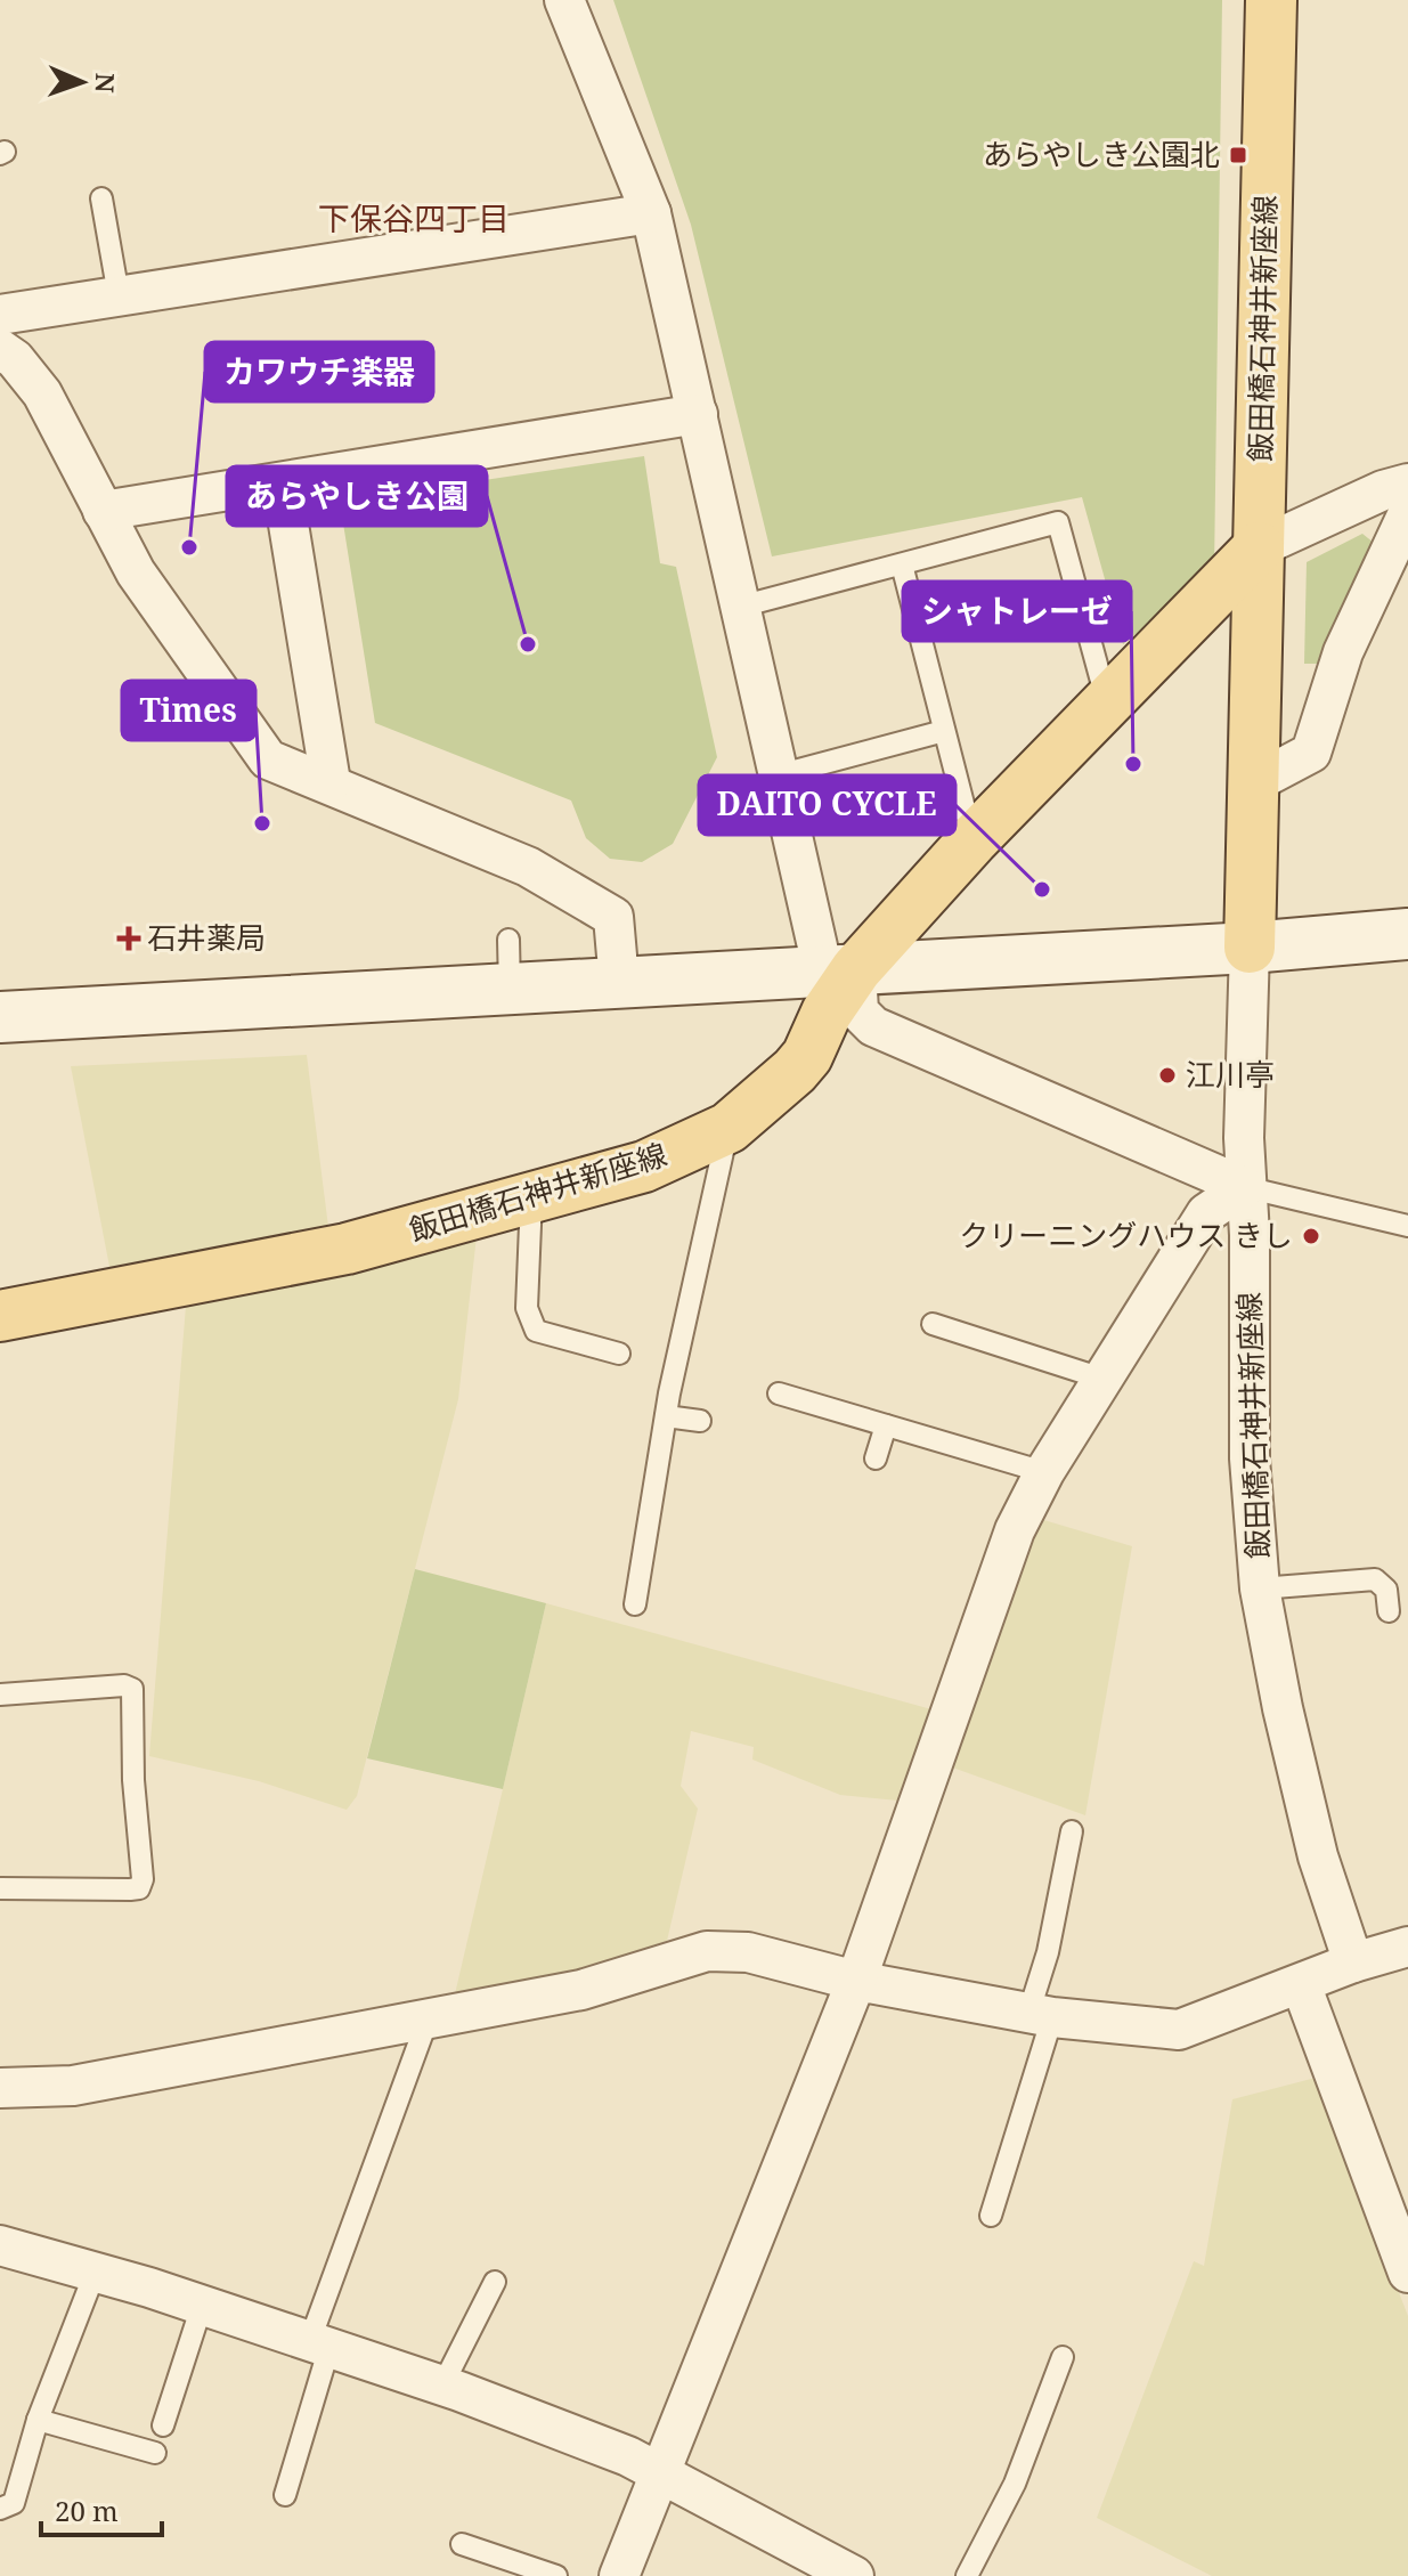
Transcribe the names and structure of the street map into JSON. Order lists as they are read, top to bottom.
{
  "streets": {
    "main road": ["飯田橋石神井新座線"]
  },
  "districts": ["下保谷四丁目"],
  "places": {
    "transit": ["あらやしき公園北"],
    "other": [
      "カワウチ楽器",
      "あらやしき公園",
      "シャトレーゼ",
      "Times",
      "DAITO CYCLE",
      "江川亭",
      "クリーニングハウス きし"
    ],
    "health": ["石井薬局"]
  },
  "scale_bar": "20 m",
  "north": "right"
}
